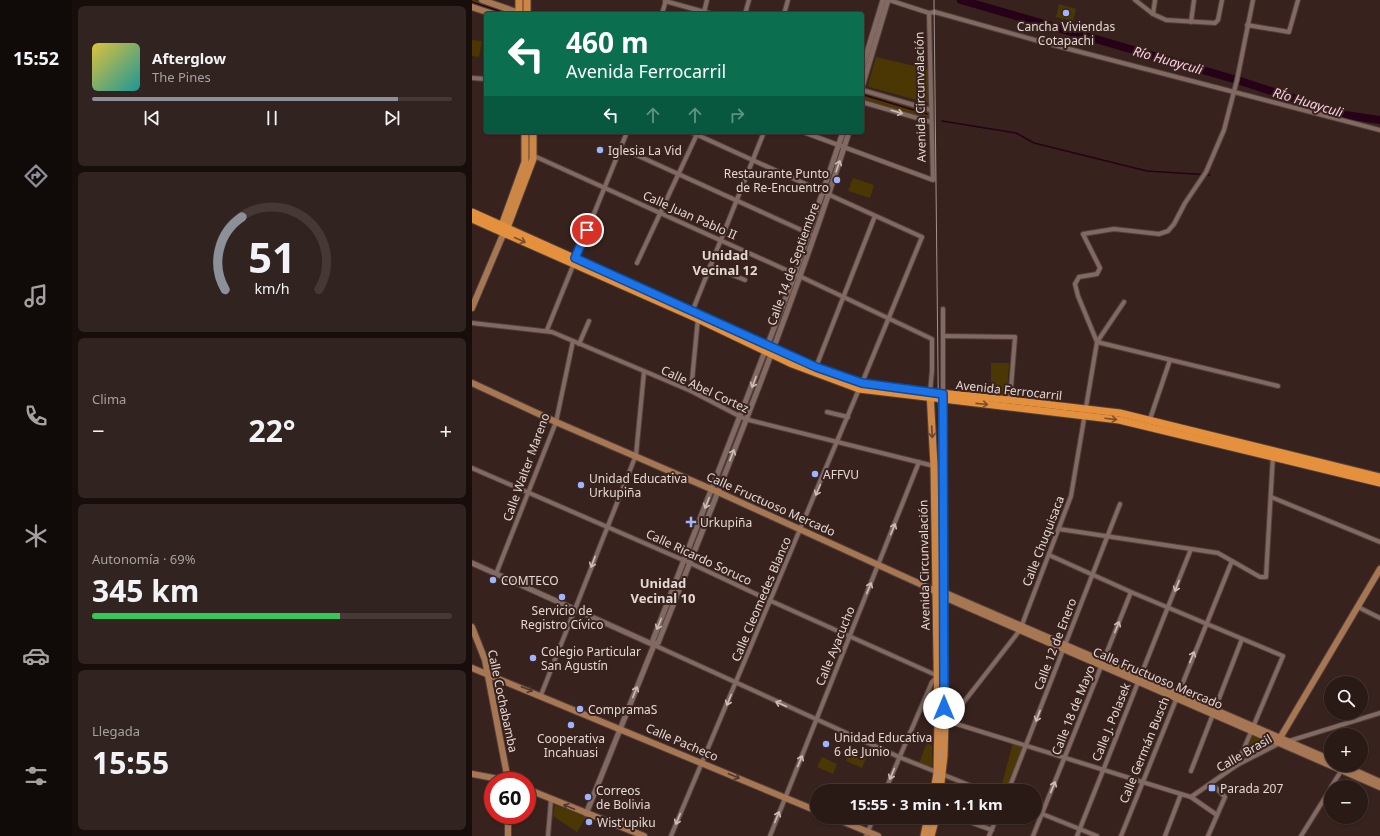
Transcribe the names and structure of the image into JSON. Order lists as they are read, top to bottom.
{
  "streets": {
    "highway": ["Avenida Ferrocarril"],
    "main road": [
      "Avenida Circunvalación",
      "Calle Fructuoso Mercado",
      "Calle Cochabamba",
      "Calle Pacheco"
    ],
    "street": [
      "Calle Juan Pablo II",
      "Calle 14 de Septiembre",
      "Calle Abel Cortez",
      "Calle Walter Mareno",
      "Calle Chuquisaca",
      "Calle Ricardo Soruco",
      "Calle Cleomedes Blanco",
      "Calle 12 de Enero",
      "Calle Ayacucho",
      "Calle 18 de Mayo",
      "Calle J. Polasek",
      "Calle Germán Busch",
      "Calle Brasil"
    ]
  },
  "crossings": [
    ["Avenida Circunvalación", "Calle Juan Pablo II"],
    ["Avenida Circunvalación", "Calle 14 de Septiembre"],
    ["Avenida Circunvalación", "Calle Abel Cortez"],
    ["Avenida Circunvalación", "Avenida Ferrocarril"],
    ["Avenida Circunvalación", "Calle Fructuoso Mercado"],
    ["Avenida Circunvalación", "Calle Chuquisaca"],
    ["Avenida Circunvalación", "Calle Ricardo Soruco"],
    ["Calle Juan Pablo II", "Calle 14 de Septiembre"],
    ["Calle Juan Pablo II", "Calle Cleomedes Blanco"],
    ["Calle 14 de Septiembre", "Calle Abel Cortez"],
    ["Calle 14 de Septiembre", "Avenida Ferrocarril"],
    ["Calle 14 de Septiembre", "Calle Fructuoso Mercado"],
    ["Calle 14 de Septiembre", "Calle Ricardo Soruco"],
    ["Calle 14 de Septiembre", "Calle Pacheco"],
    ["Calle Abel Cortez", "Calle Walter Mareno"],
    ["Calle Abel Cortez", "Calle Cleomedes Blanco"],
    ["Calle Abel Cortez", "Calle Ayacucho"],
    ["Avenida Ferrocarril", "Calle Chuquisaca"],
    ["Avenida Ferrocarril", "Calle Cleomedes Blanco"],
    ["Calle Walter Mareno", "Calle Fructuoso Mercado"],
    ["Calle Walter Mareno", "Calle Ricardo Soruco"],
    ["Calle Fructuoso Mercado", "Calle Chuquisaca"],
    ["Calle Fructuoso Mercado", "Calle Cleomedes Blanco"],
    ["Calle Fructuoso Mercado", "Calle 12 de Enero"],
    ["Calle Fructuoso Mercado", "Calle Ayacucho"],
    ["Calle Fructuoso Mercado", "Calle 18 de Mayo"],
    ["Calle Fructuoso Mercado", "Calle J. Polasek"],
    ["Calle Fructuoso Mercado", "Calle Germán Busch"],
    ["Calle Fructuoso Mercado", "Calle Brasil"],
    ["Calle Ricardo Soruco", "Calle Cleomedes Blanco"],
    ["Calle Ricardo Soruco", "Calle Ayacucho"],
    ["Calle Cleomedes Blanco", "Calle Pacheco"],
    ["Calle Ayacucho", "Calle Pacheco"],
    ["Calle Cochabamba", "Calle Pacheco"]
  ],
  "one_way": [
    "Calle Cleomedes Blanco",
    "Calle 12 de Enero",
    "Calle Ayacucho",
    "Calle 18 de Mayo",
    "Calle Pacheco"
  ],
  "districts": ["Unidad Vecinal 12", "Unidad Vecinal 10"],
  "water": ["Río Huayculi", "RÍo Huayculi"],
  "places": {
    "other": [
      "Cancha Viviendas Cotapachi",
      "Iglesia La Vid",
      "Restaurante Punto de Re-Encuentro",
      "AFFVU",
      "Unidad Educativa Urkupiña",
      "COMTECO",
      "Servicio de Registro Cívico",
      "Colegio Particular San Agustín",
      "CompramaS",
      "Cooperativa Incahuasi",
      "Unidad Educativa 6 de Junio",
      "Correos de Bolivia",
      "Wist'upiku"
    ],
    "health": ["Urkupiña"],
    "transit": ["Parada 207"]
  },
  "page": {
    "tabs": "15:52",
    "turn": ["460 m", "Avenida Ferrocarril"],
    "song": ["Afterglow", "The Pines"],
    "tile": [
      "Clima",
      ["Autonomía · 69%", "345 km"],
      ["Llegada", "15:55"]
    ],
    "heat": ["−", "22°", "+"],
    "map_buttons": ["+", "−"],
    "limit": "60",
    "trip": "15:55 · 3 min · 1.1 km",
    "gauge": ["51", "km/h"]
  }
}
